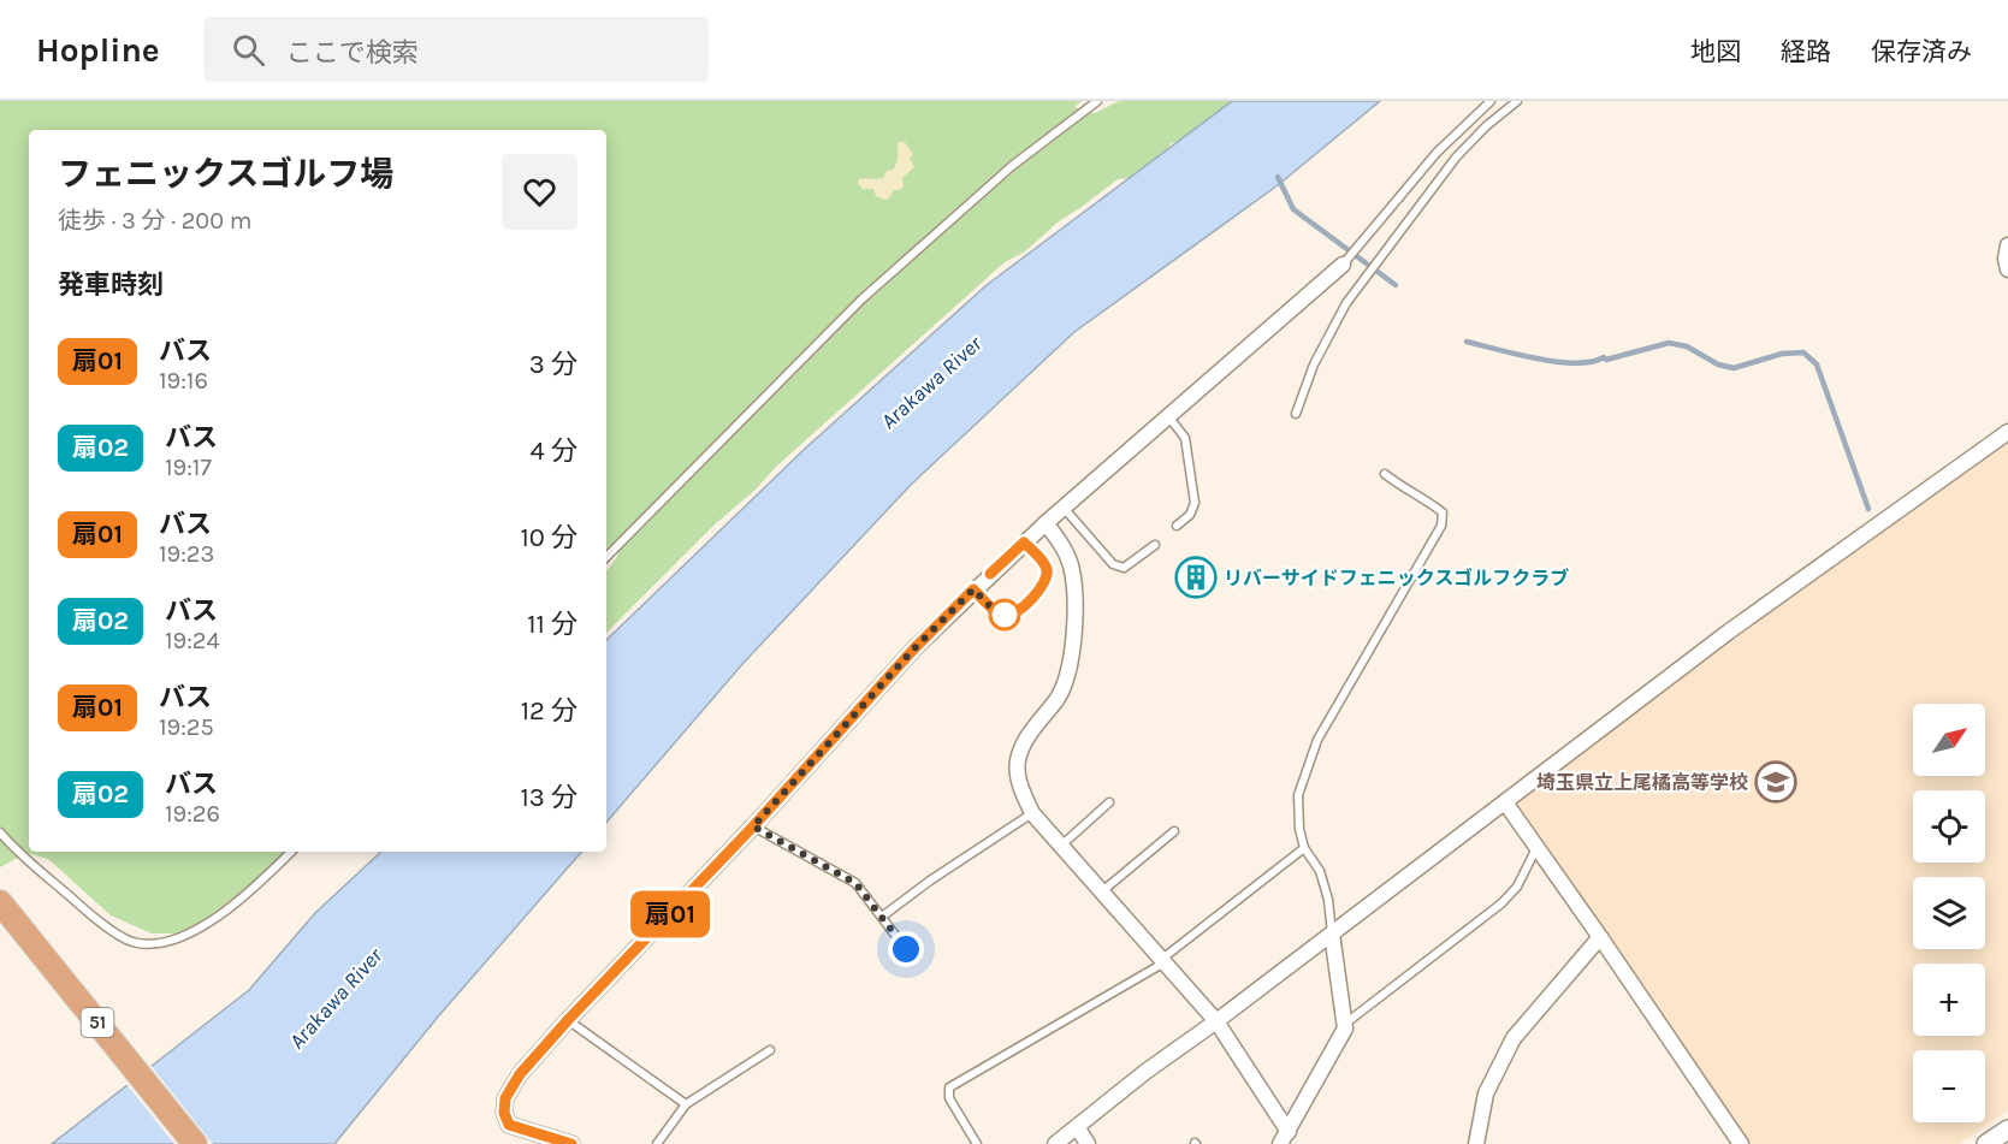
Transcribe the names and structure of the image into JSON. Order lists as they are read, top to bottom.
{
  "streets": {
    "main road": ["51"]
  },
  "water": ["Arakawa River"],
  "places": {
    "building": ["リバーサイドフェニックスゴルフクラブ"],
    "school or university": ["埼玉県立上尾橘高等学校"]
  },
  "lines": ["bus line 扇01"],
  "north": "top right",
  "page": {
    "header": "Hopline",
    "search": "ここで検索",
    "nav": ["地図", "経路", "保存済み"],
    "on_map": "扇01",
    "heading": [
      ["フェニックスゴルフ場", "徒歩 · 3 分 · 200 m"],
      "発車時刻"
    ],
    "list": [
      {
        "mark": "扇01",
        "name": "バス",
        "note": "19:16",
        "value": "3 分"
      },
      {
        "mark": "扇02",
        "name": "バス",
        "note": "19:17",
        "value": "4 分"
      },
      {
        "mark": "扇01",
        "name": "バス",
        "note": "19:23",
        "value": "10 分"
      },
      {
        "mark": "扇02",
        "name": "バス",
        "note": "19:24",
        "value": "11 分"
      },
      {
        "mark": "扇01",
        "name": "バス",
        "note": "19:25",
        "value": "12 分"
      },
      {
        "mark": "扇02",
        "name": "バス",
        "note": "19:26",
        "value": "13 分"
      }
    ],
    "map_buttons": ["+", "−"]
  }
}
